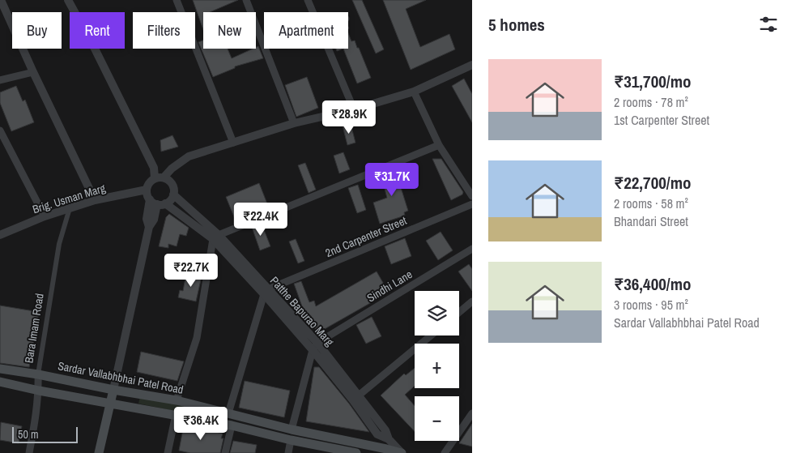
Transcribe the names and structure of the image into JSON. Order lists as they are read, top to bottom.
{
  "streets": {
    "main road": ["Sardar Vallabhbhai Patel Road"],
    "street": [
      "Brig. Usman Marg",
      "2nd Carpenter Street",
      "Sindhi Lane",
      "Patthe Bapurao Marg",
      "Bara Imam Road"
    ]
  },
  "crossings": [
    ["Brig. Usman Marg", "Patthe Bapurao Marg"],
    ["Brig. Usman Marg", "Bara Imam Road"],
    ["2nd Carpenter Street", "Patthe Bapurao Marg"],
    ["Sindhi Lane", "Patthe Bapurao Marg"],
    ["Patthe Bapurao Marg", "Sardar Vallabhbhai Patel Road"],
    ["Bara Imam Road", "Sardar Vallabhbhai Patel Road"]
  ],
  "scale_bar": "50 m",
  "page": {
    "heading": "5 homes",
    "chip": [
      "Buy",
      "Rent",
      "Filters",
      "New",
      "Apartment"
    ],
    "list": [
      {
        "name": "₹31,700/mo",
        "note": "2 rooms · 78 m² · 1st Carpenter Street"
      },
      {
        "name": "₹22,700/mo",
        "note": "2 rooms · 58 m² · Bhandari Street"
      },
      {
        "name": "₹36,400/mo",
        "note": "3 rooms · 95 m² · Sardar Vallabhbhai Patel Road"
      }
    ],
    "price": [
      "₹28.9K",
      "₹31.7K",
      "₹22.4K",
      "₹22.7K",
      "₹36.4K"
    ],
    "map_buttons": ["+", "−"],
    "scale": "50 m"
  }
}
